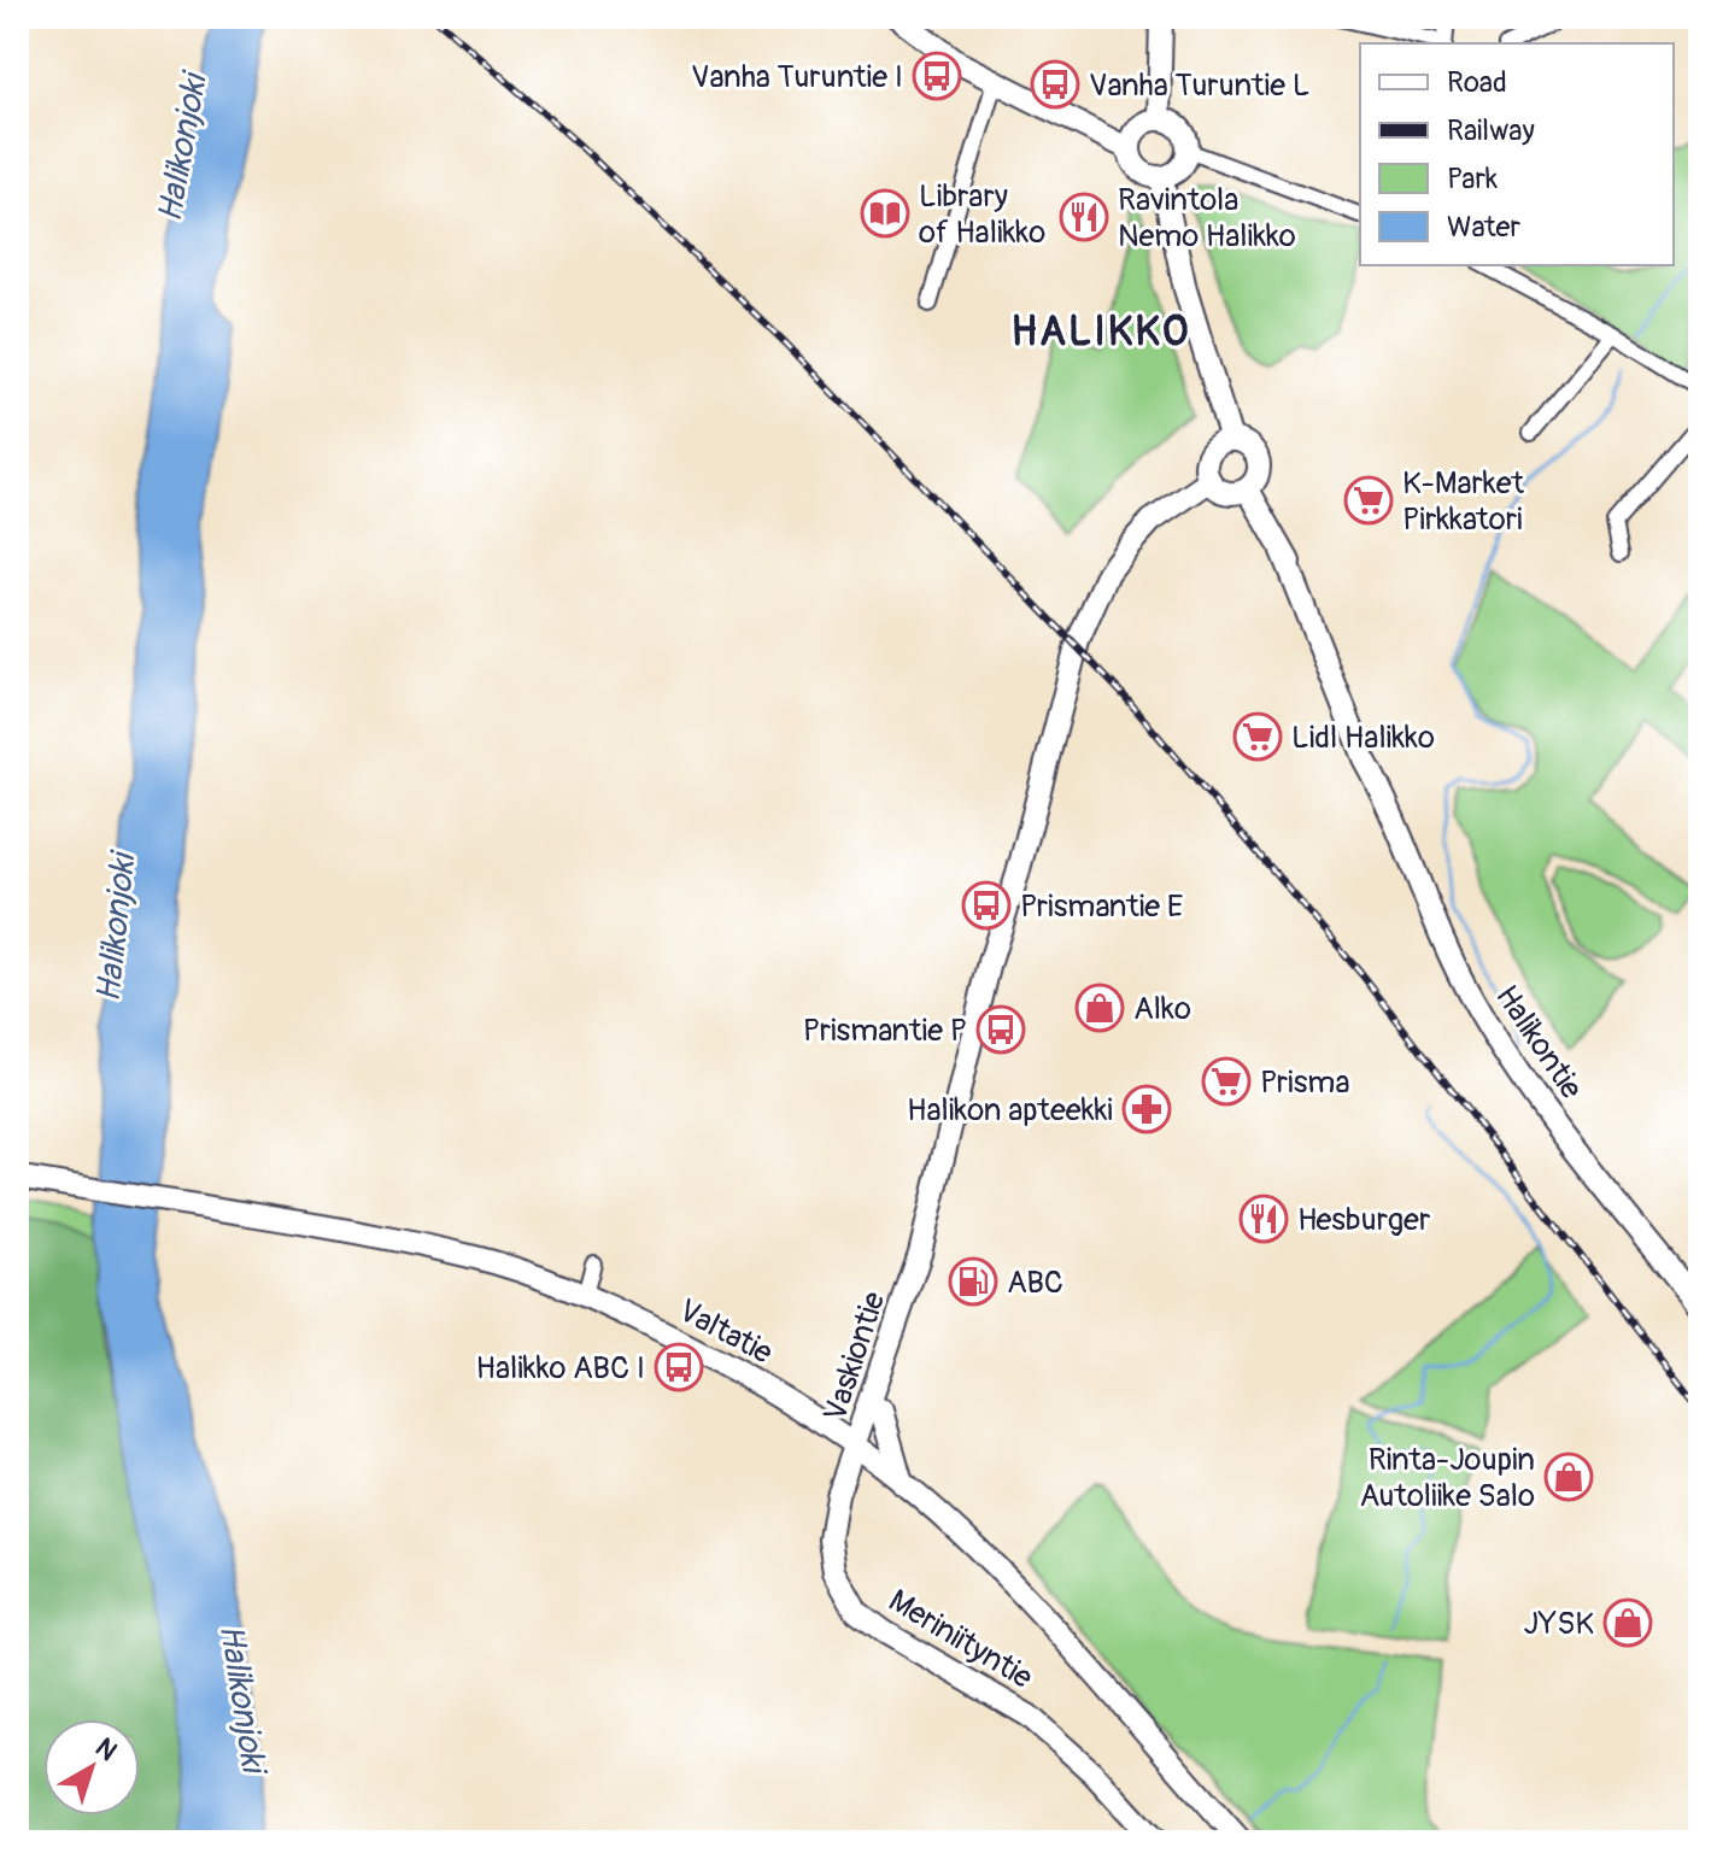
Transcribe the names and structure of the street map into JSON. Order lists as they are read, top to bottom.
{
  "streets": {
    "main road": [
      "Halikontie",
      "Valtatie",
      "Vaskiontie",
      "Meriniityntie"
    ]
  },
  "crossings": [
    ["Halikontie", "Vaskiontie"],
    ["Valtatie", "Vaskiontie"],
    ["Valtatie", "Meriniityntie"],
    ["Vaskiontie", "Meriniityntie"]
  ],
  "districts": ["HALIKKO"],
  "water": ["Halikonjoki"],
  "places": {
    "bus stop": [
      "Vanha Turuntie I",
      "Vanha Turuntie L",
      "Prismantie E",
      "Prismantie P",
      "Halikko ABC I"
    ],
    "library": ["Library of Halikko"],
    "restaurant": ["Ravintola Nemo Halikko", "Hesburger"],
    "supermarket": ["K-Market Pirkkatori", "Lidl Halikko", "Prisma"],
    "shop": ["Alko", "Rinta-Joupin Autoliike Salo", "JYSK"],
    "pharmacy": ["Halikon apteekki"],
    "fuel station": ["ABC"]
  },
  "legend": [
    "Road",
    "Railway",
    "Park",
    "Water"
  ],
  "north": "top right"
}
